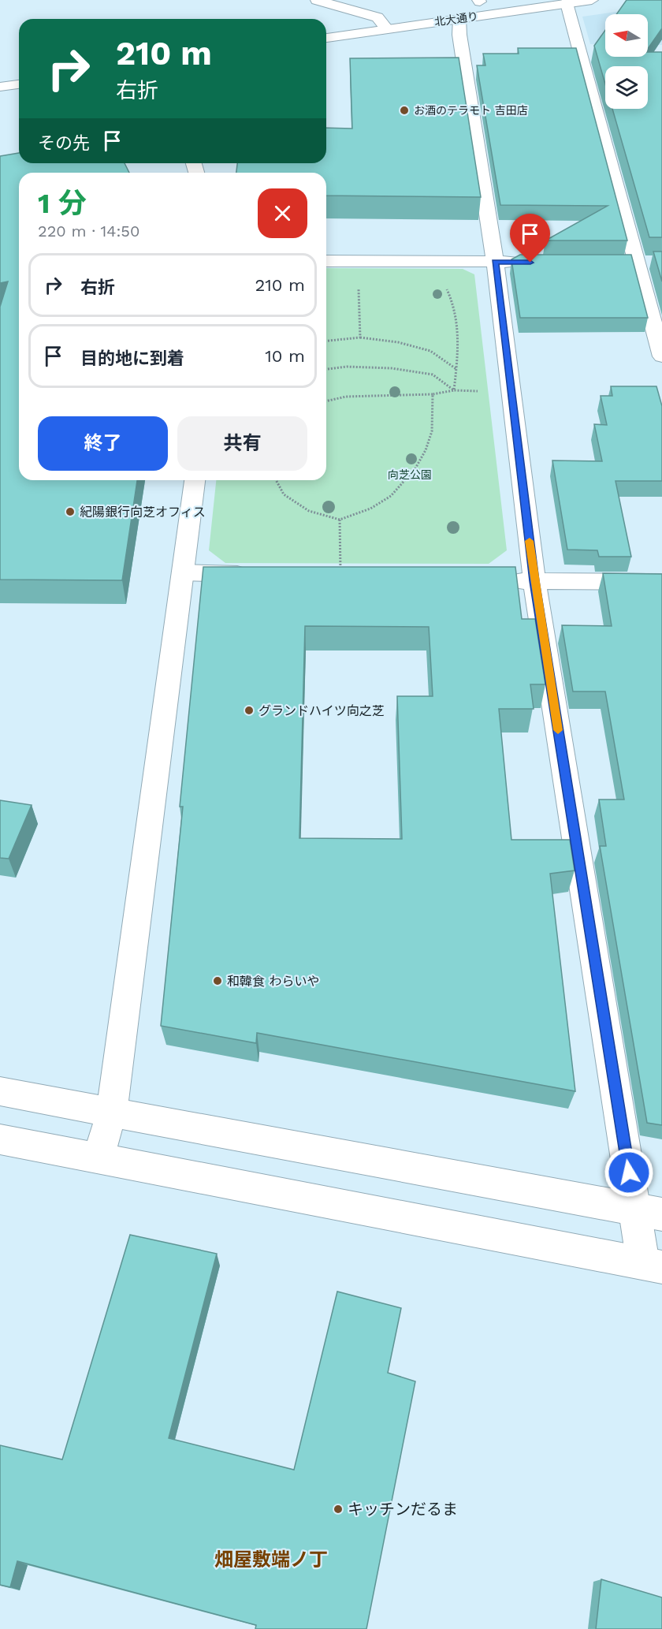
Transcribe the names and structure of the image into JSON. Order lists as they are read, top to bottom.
{
  "streets": {
    "street": ["北大通り"]
  },
  "districts": ["畑屋敷端ノ丁"],
  "parks": ["向芝公園"],
  "places": [
    "お酒のテラモト 吉田店",
    "紀陽銀行向芝オフィス",
    "グランドハイツ向之芝",
    "和韓食 わらいや",
    "キッチンだるま"
  ],
  "north": "left",
  "page": {
    "turn": ["210 m", "右折"],
    "then": "その先",
    "heading": ["1 分", "220 m · 14:50"],
    "list": [
      {
        "name": "右折",
        "value": "210 m"
      },
      {
        "name": "目的地に到着",
        "value": "10 m"
      }
    ],
    "buttons": ["終了", "共有"]
  }
}
